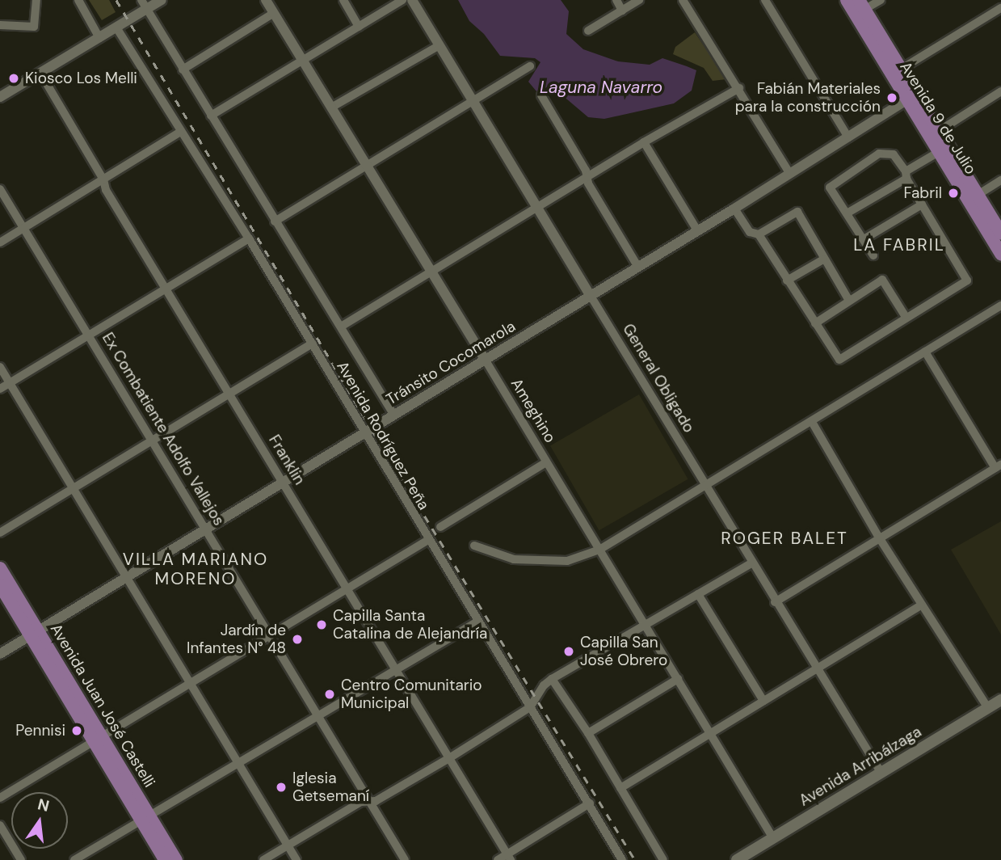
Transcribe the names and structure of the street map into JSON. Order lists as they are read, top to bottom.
{
  "streets": {
    "main road": ["Avenida 9 de Julio", "Avenida Juan José Castelli", "Avenida Arribálzaga"],
    "street": [
      "Tránsito Cocomarola",
      "General Obligado",
      "Ameghino",
      "Ex Combatiente Adolfo Vallejos",
      "Avenida Rodríguez Peña",
      "Franklin"
    ]
  },
  "crossings": [
    ["Avenida 9 de Julio", "Tránsito Cocomarola"],
    ["Tránsito Cocomarola", "General Obligado"],
    ["Tránsito Cocomarola", "Ameghino"],
    ["Tránsito Cocomarola", "Ex Combatiente Adolfo Vallejos"],
    ["Tránsito Cocomarola", "Avenida Rodríguez Peña"],
    ["Tránsito Cocomarola", "Franklin"],
    ["Tránsito Cocomarola", "Avenida Juan José Castelli"],
    ["General Obligado", "Avenida Arribálzaga"],
    ["Ameghino", "Avenida Arribálzaga"]
  ],
  "districts": ["LA FABRIL", "ROGER BALET", "VILLA MARIANO MORENO"],
  "water": ["Laguna Navarro"],
  "places": [
    "Kiosco Los Melli",
    "Fabián Materiales para la construcción",
    "Fabril",
    "Capilla Santa Catalina de Alejandría",
    "Jardín de Infantes N° 48",
    "Capilla San José Obrero",
    "Centro Comunitario Municipal",
    "Pennisi",
    "Iglesia Getsemaní"
  ],
  "north": "top"
}
